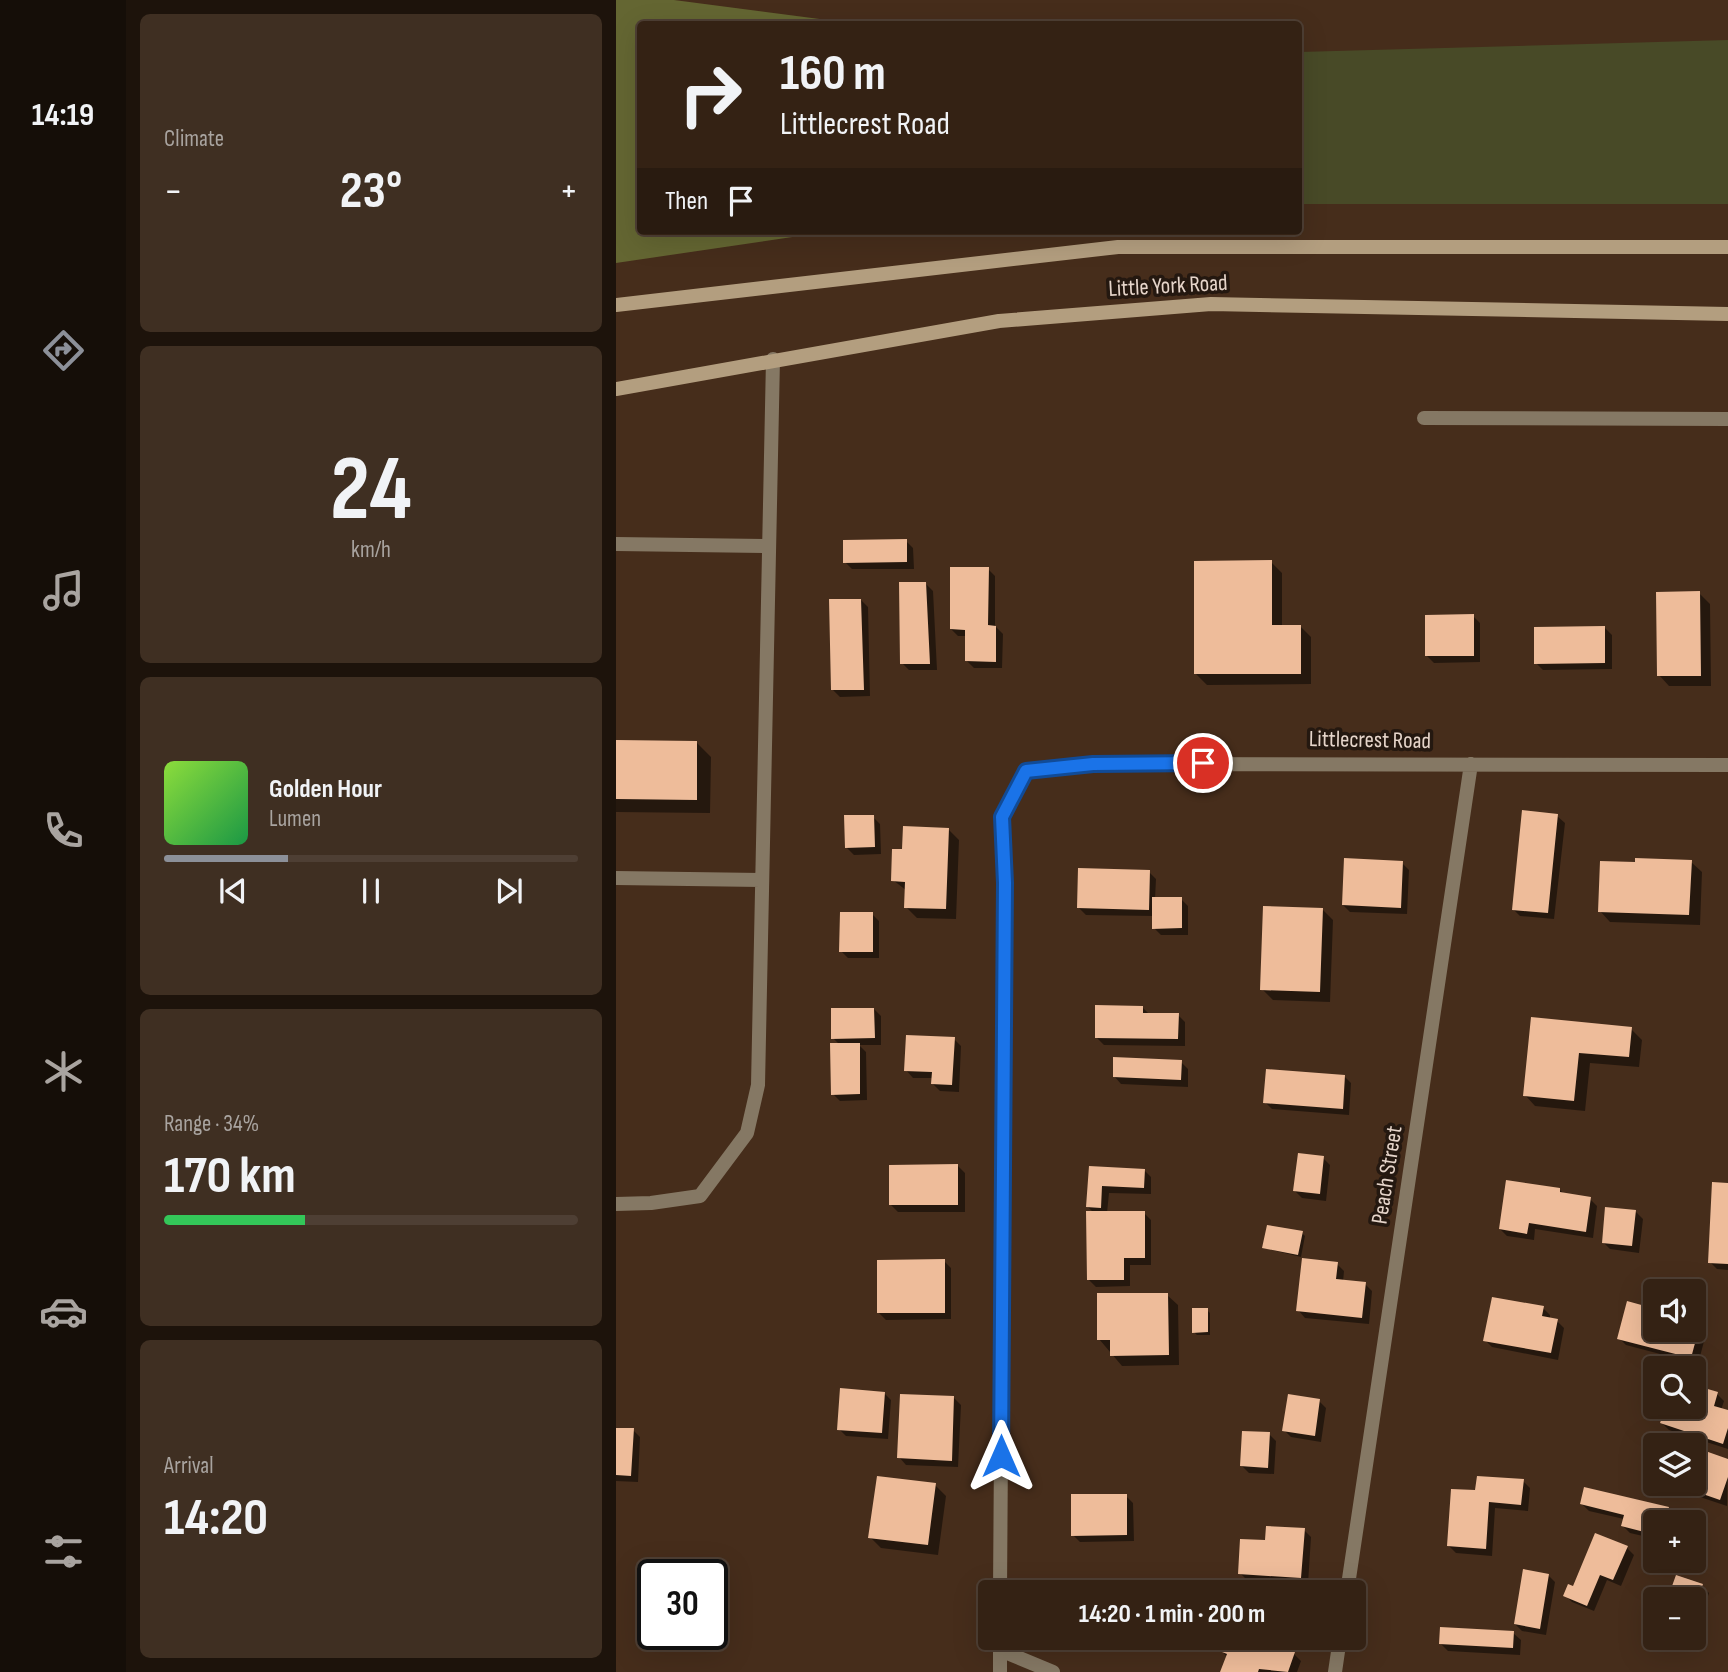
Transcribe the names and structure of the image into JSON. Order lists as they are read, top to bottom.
{
  "streets": {
    "main road": ["Little York Road"],
    "street": ["Littlecrest Road", "Peach Street"]
  },
  "crossings": [
    ["Littlecrest Road", "Peach Street"]
  ],
  "page": {
    "tabs": "14:19",
    "tile": [
      "Climate",
      ["24", "km/h"],
      ["Range · 34%", "170 km"],
      ["Arrival", "14:20"]
    ],
    "turn": ["160 m", "Littlecrest Road"],
    "heat": ["−", "23°", "+"],
    "then": "Then",
    "song": ["Golden Hour", "Lumen"],
    "map_buttons": ["+", "−"],
    "limit": "30",
    "trip": "14:20 · 1 min · 200 m"
  }
}
